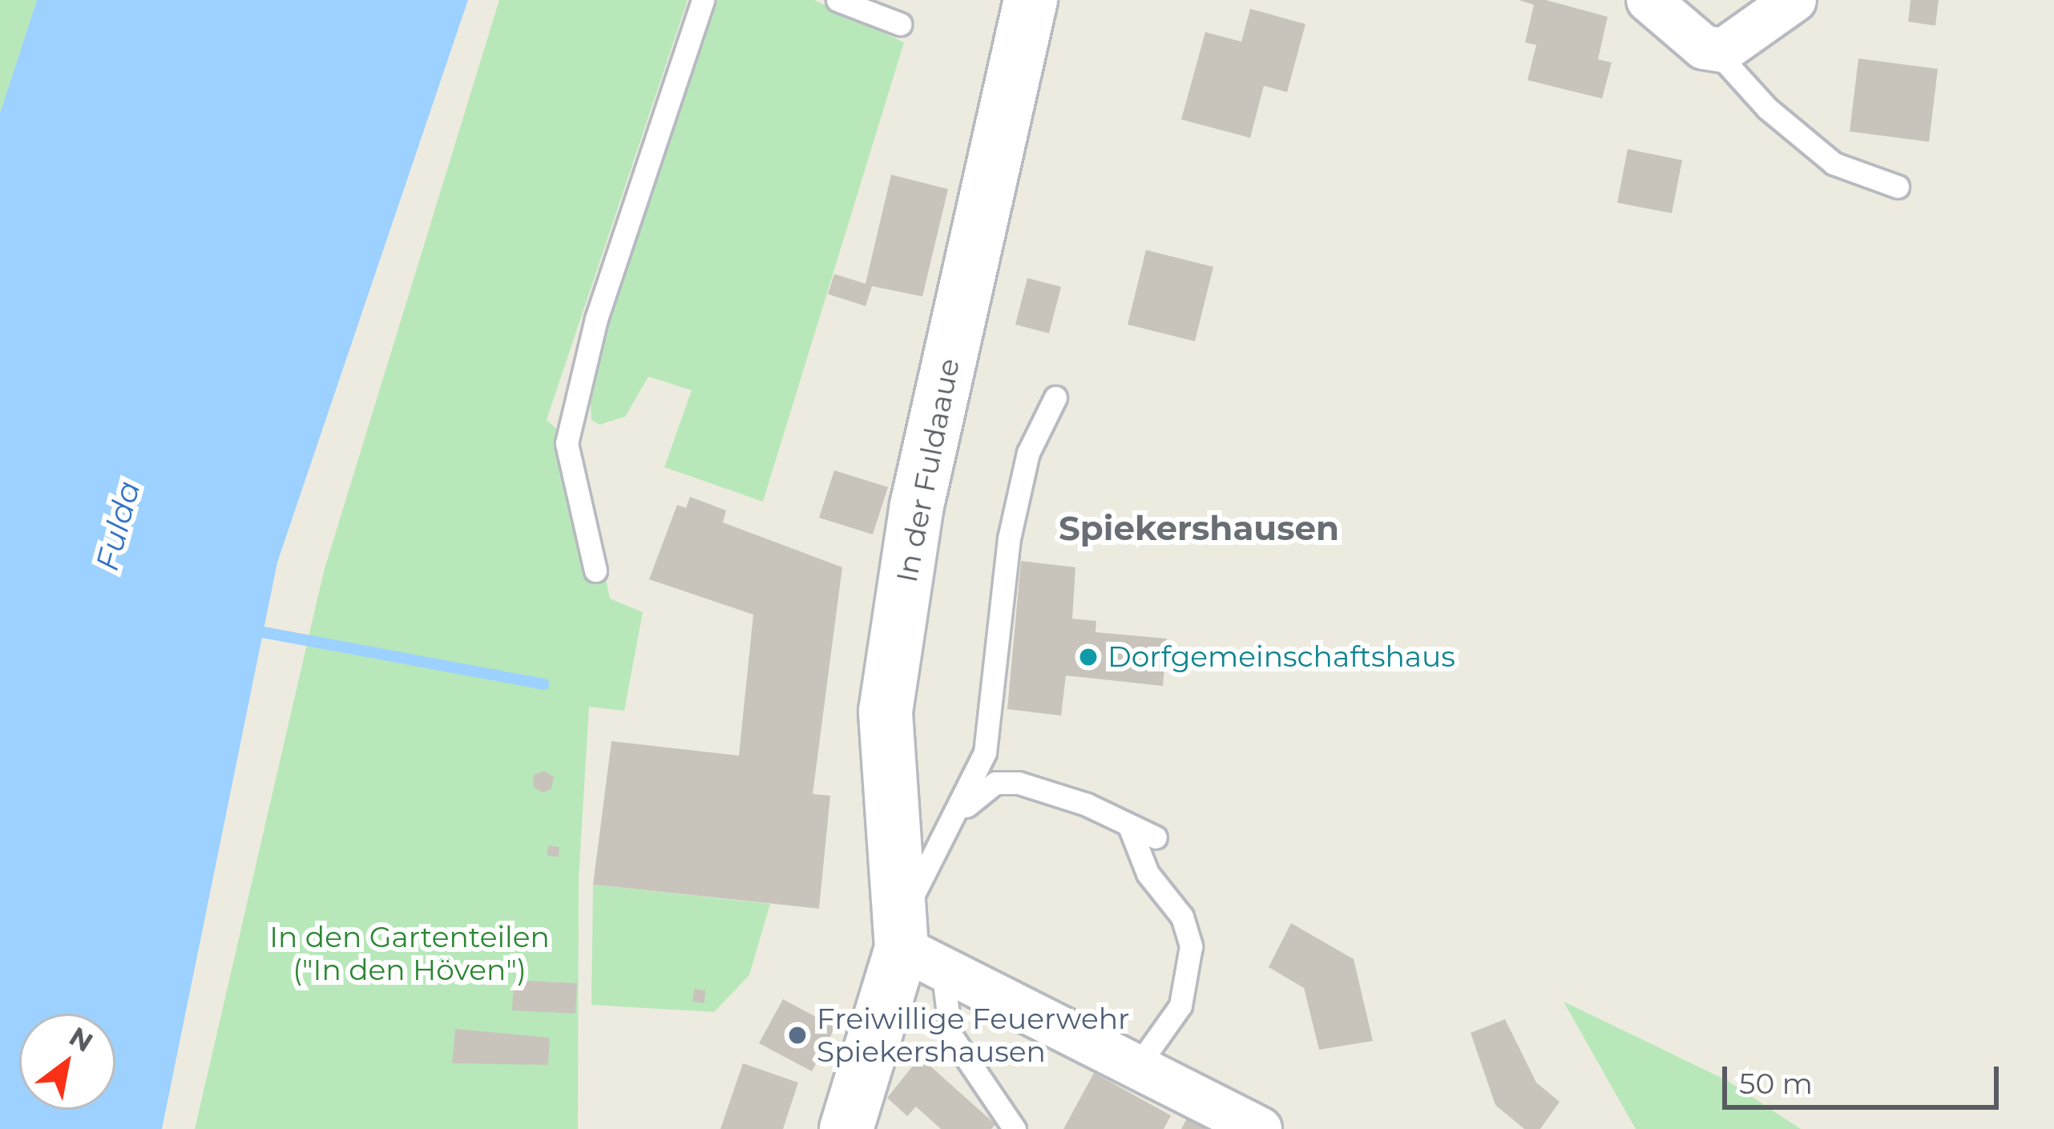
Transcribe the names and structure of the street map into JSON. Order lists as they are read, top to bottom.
{
  "streets": {
    "street": ["In der Fuldaaue"]
  },
  "districts": ["Spiekershausen"],
  "water": ["Fulda"],
  "parks": ["In den Gartenteilen (\"In den Höven\")"],
  "places": ["Dorfgemeinschaftshaus", "Freiwillige Feuerwehr Spiekershausen"],
  "scale_bar": "50 m",
  "north": "top right"
}
